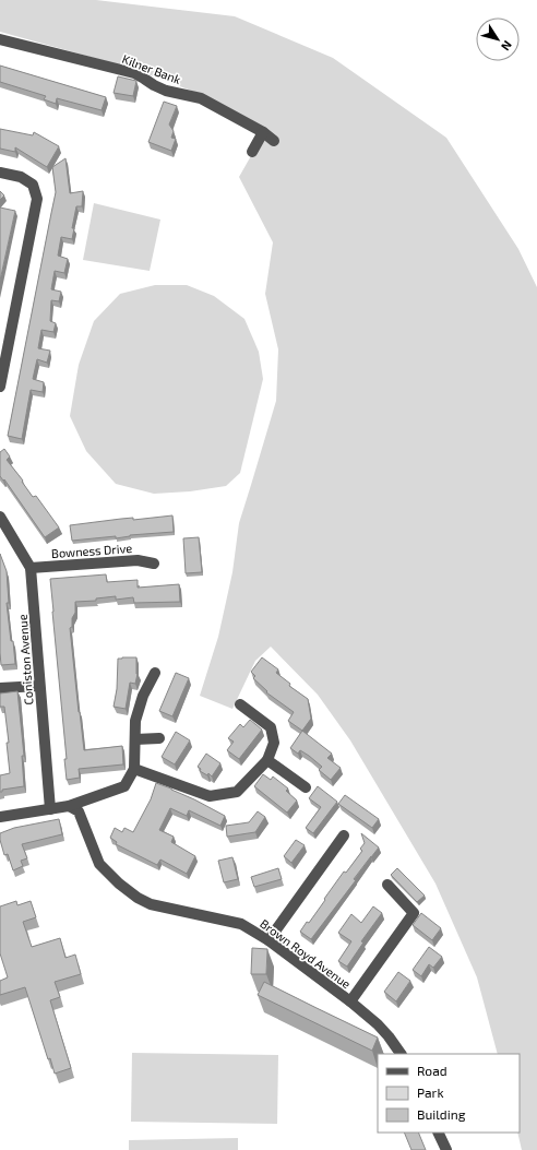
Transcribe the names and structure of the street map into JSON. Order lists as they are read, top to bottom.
{
  "streets": {
    "street": [
      "Kilner Bank",
      "Bowness Drive",
      "Coniston Avenue",
      "Brown Royd Avenue"
    ]
  },
  "crossings": [
    ["Bowness Drive", "Coniston Avenue"]
  ],
  "legend": ["Road", "Park", "Building"],
  "north": "bottom right"
}
